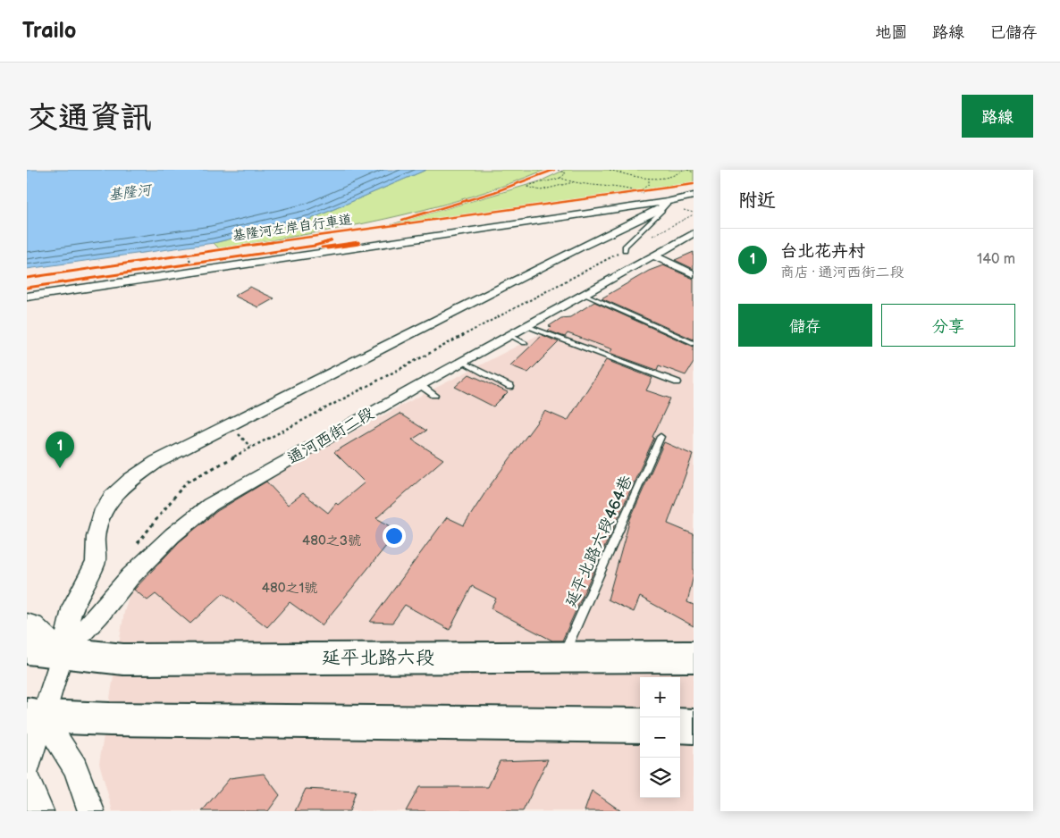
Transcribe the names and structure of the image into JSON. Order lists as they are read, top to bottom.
{
  "streets": {
    "main road": ["延平北路六段"],
    "street": ["通河西街二段"],
    "lane": ["延平北路六段464巷"],
    "cycle path": ["基隆河左岸自行車道"]
  },
  "crossings": [
    ["通河西街二段", "延平北路六段"],
    ["延平北路六段464巷", "延平北路六段"]
  ],
  "water": ["基隆河"],
  "house_numbers": ["480之3號", "480之1號"],
  "page": {
    "header": "Trailo",
    "nav": ["地圖", "路線", "已儲存"],
    "buttons": [
      "路線",
      ["儲存", "分享"]
    ],
    "title": "交通資訊",
    "heading": "附近",
    "list": [
      {
        "mark": "1",
        "name": "台北花卉村",
        "note": "商店 · 通河西街二段",
        "value": "140 m"
      }
    ],
    "pins": "1",
    "map_buttons": ["+", "−"]
  }
}
